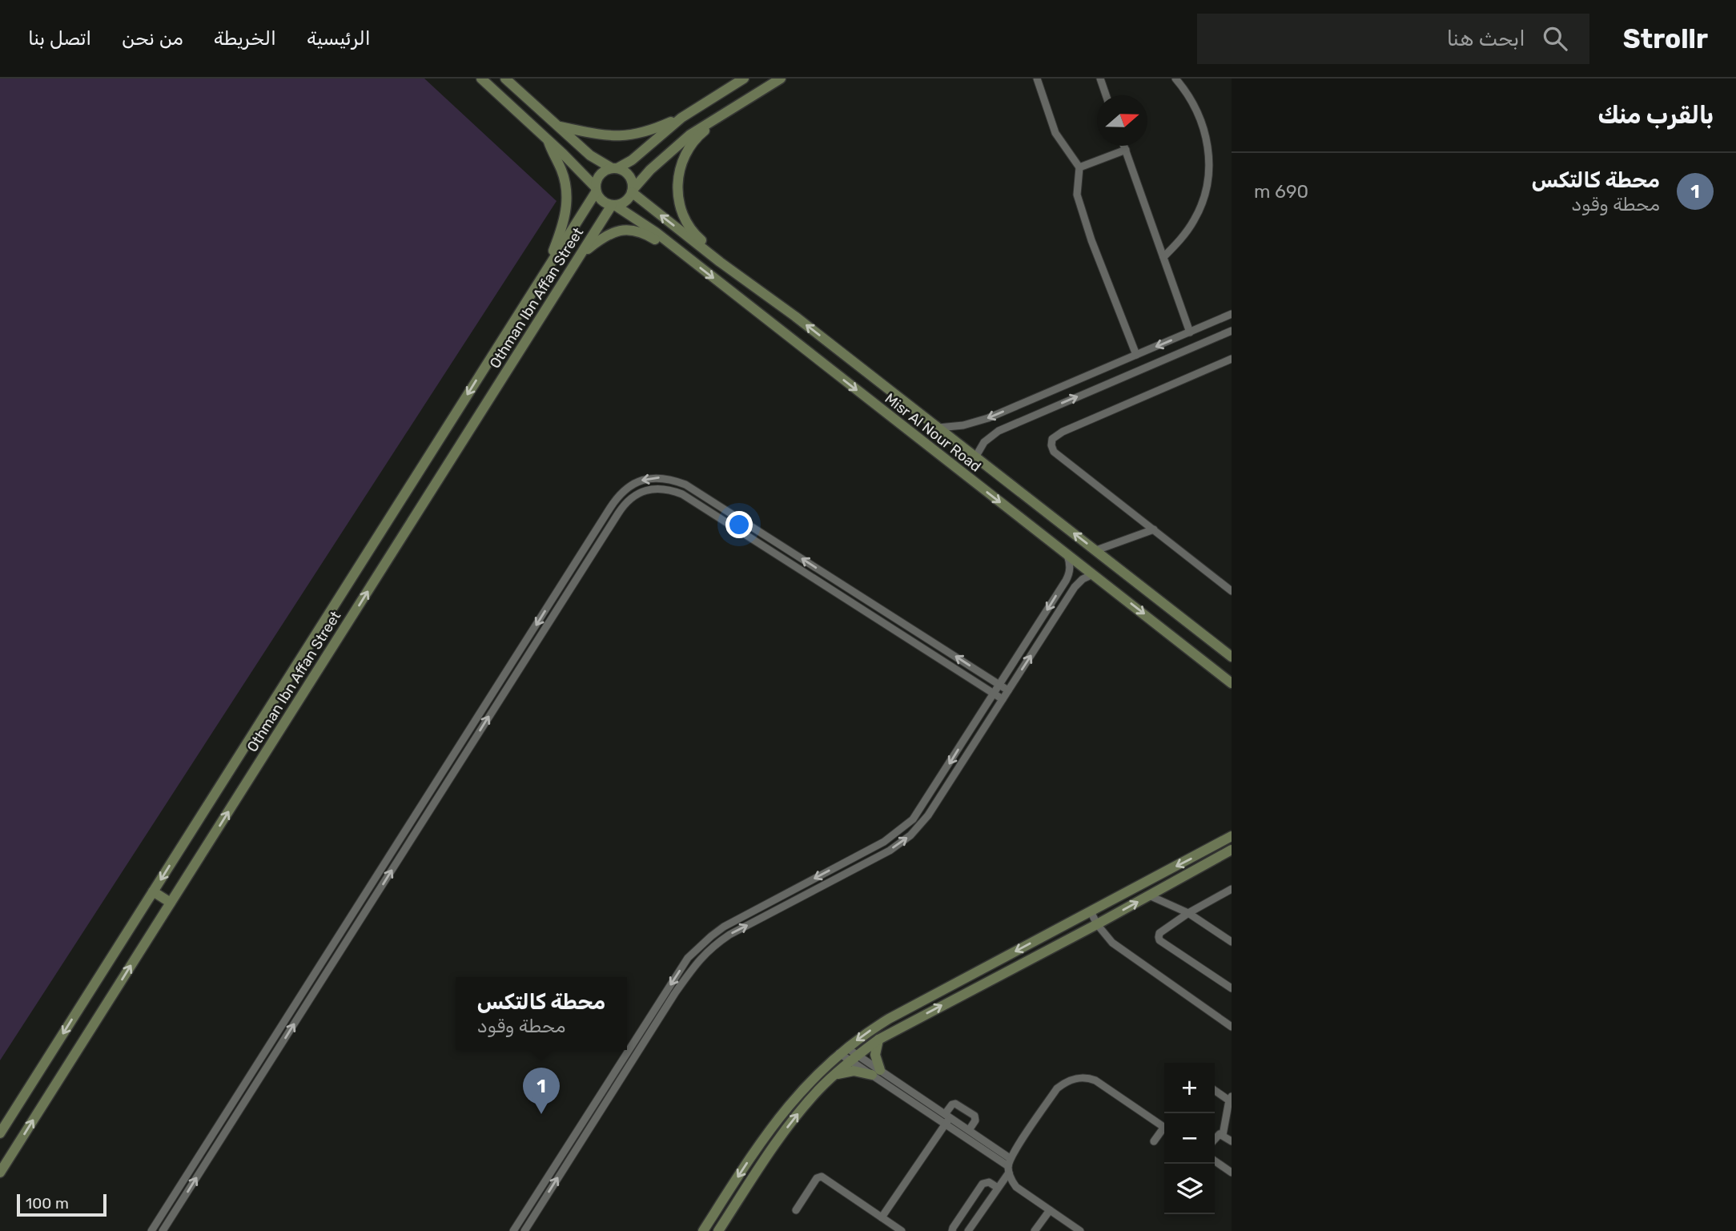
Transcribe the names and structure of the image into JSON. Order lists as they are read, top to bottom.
{
  "streets": {
    "street": ["Othman Ibn Affan Street", "Misr Al Nour Road"]
  },
  "crossings": [
    ["Othman Ibn Affan Street", "Misr Al Nour Road"]
  ],
  "scale_bar": "100 m",
  "north": "right",
  "page": {
    "header": "Strollr",
    "search": "ابحث هنا",
    "nav": [
      "الرئيسية",
      "الخريطة",
      "من نحن",
      "اتصل بنا"
    ],
    "heading": "بالقرب منك",
    "list": [
      {
        "mark": "1",
        "name": "محطة كالتكس",
        "note": "محطة وقود",
        "value": "690 m"
      }
    ],
    "popup": ["محطة كالتكس", "محطة وقود"],
    "map_buttons": ["+", "−"],
    "pins": "1",
    "scale": "100 m"
  }
}
